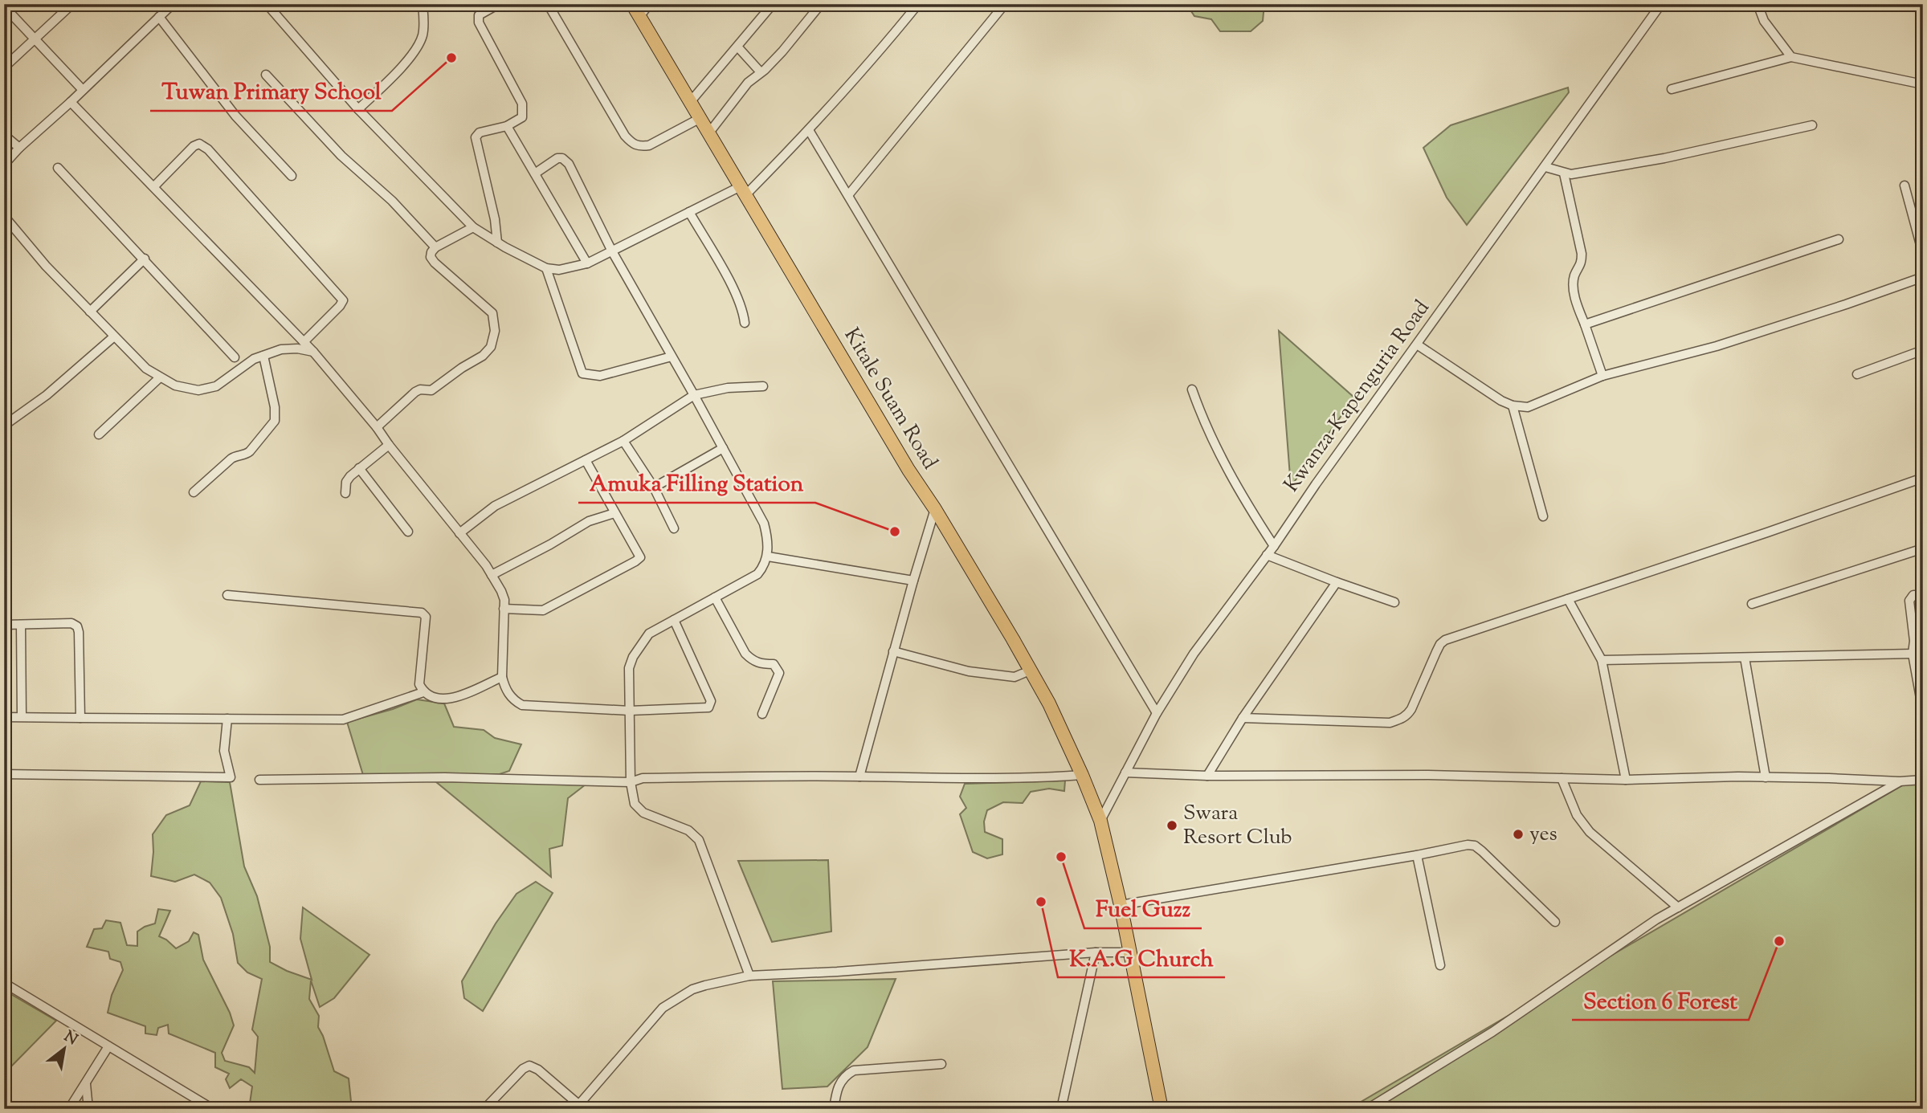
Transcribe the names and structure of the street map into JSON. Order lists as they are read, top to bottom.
{
  "streets": {
    "highway": ["Kitale Suam Road"],
    "street": ["Kwanza-Kapenguria Road"]
  },
  "crossings": [
    ["Kwanza-Kapenguria Road", "Kitale Suam Road"]
  ],
  "places": [
    "Tuwan Primary School",
    "Amuka Filling Station",
    "Swara Resort Club",
    "yes",
    "Fuel Guzz",
    "K.A.G Church",
    "Section 6 Forest"
  ],
  "north": "top right"
}
